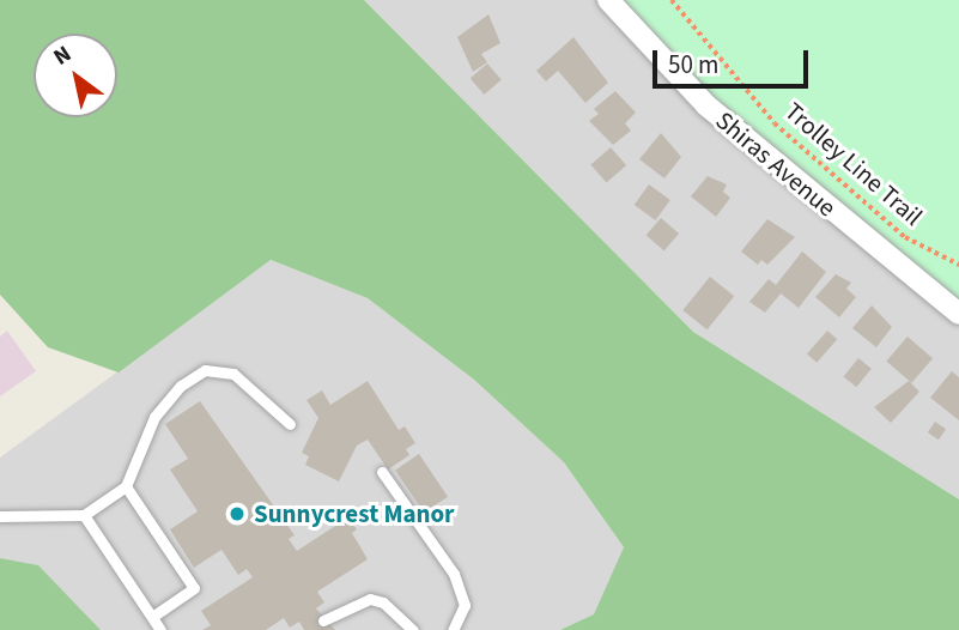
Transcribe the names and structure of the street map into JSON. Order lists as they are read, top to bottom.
{
  "streets": {
    "street": ["Shiras Avenue"],
    "path": ["Trolley Line Trail"]
  },
  "places": ["Sunnycrest Manor"],
  "scale_bar": "50 m",
  "north": "top left"
}
